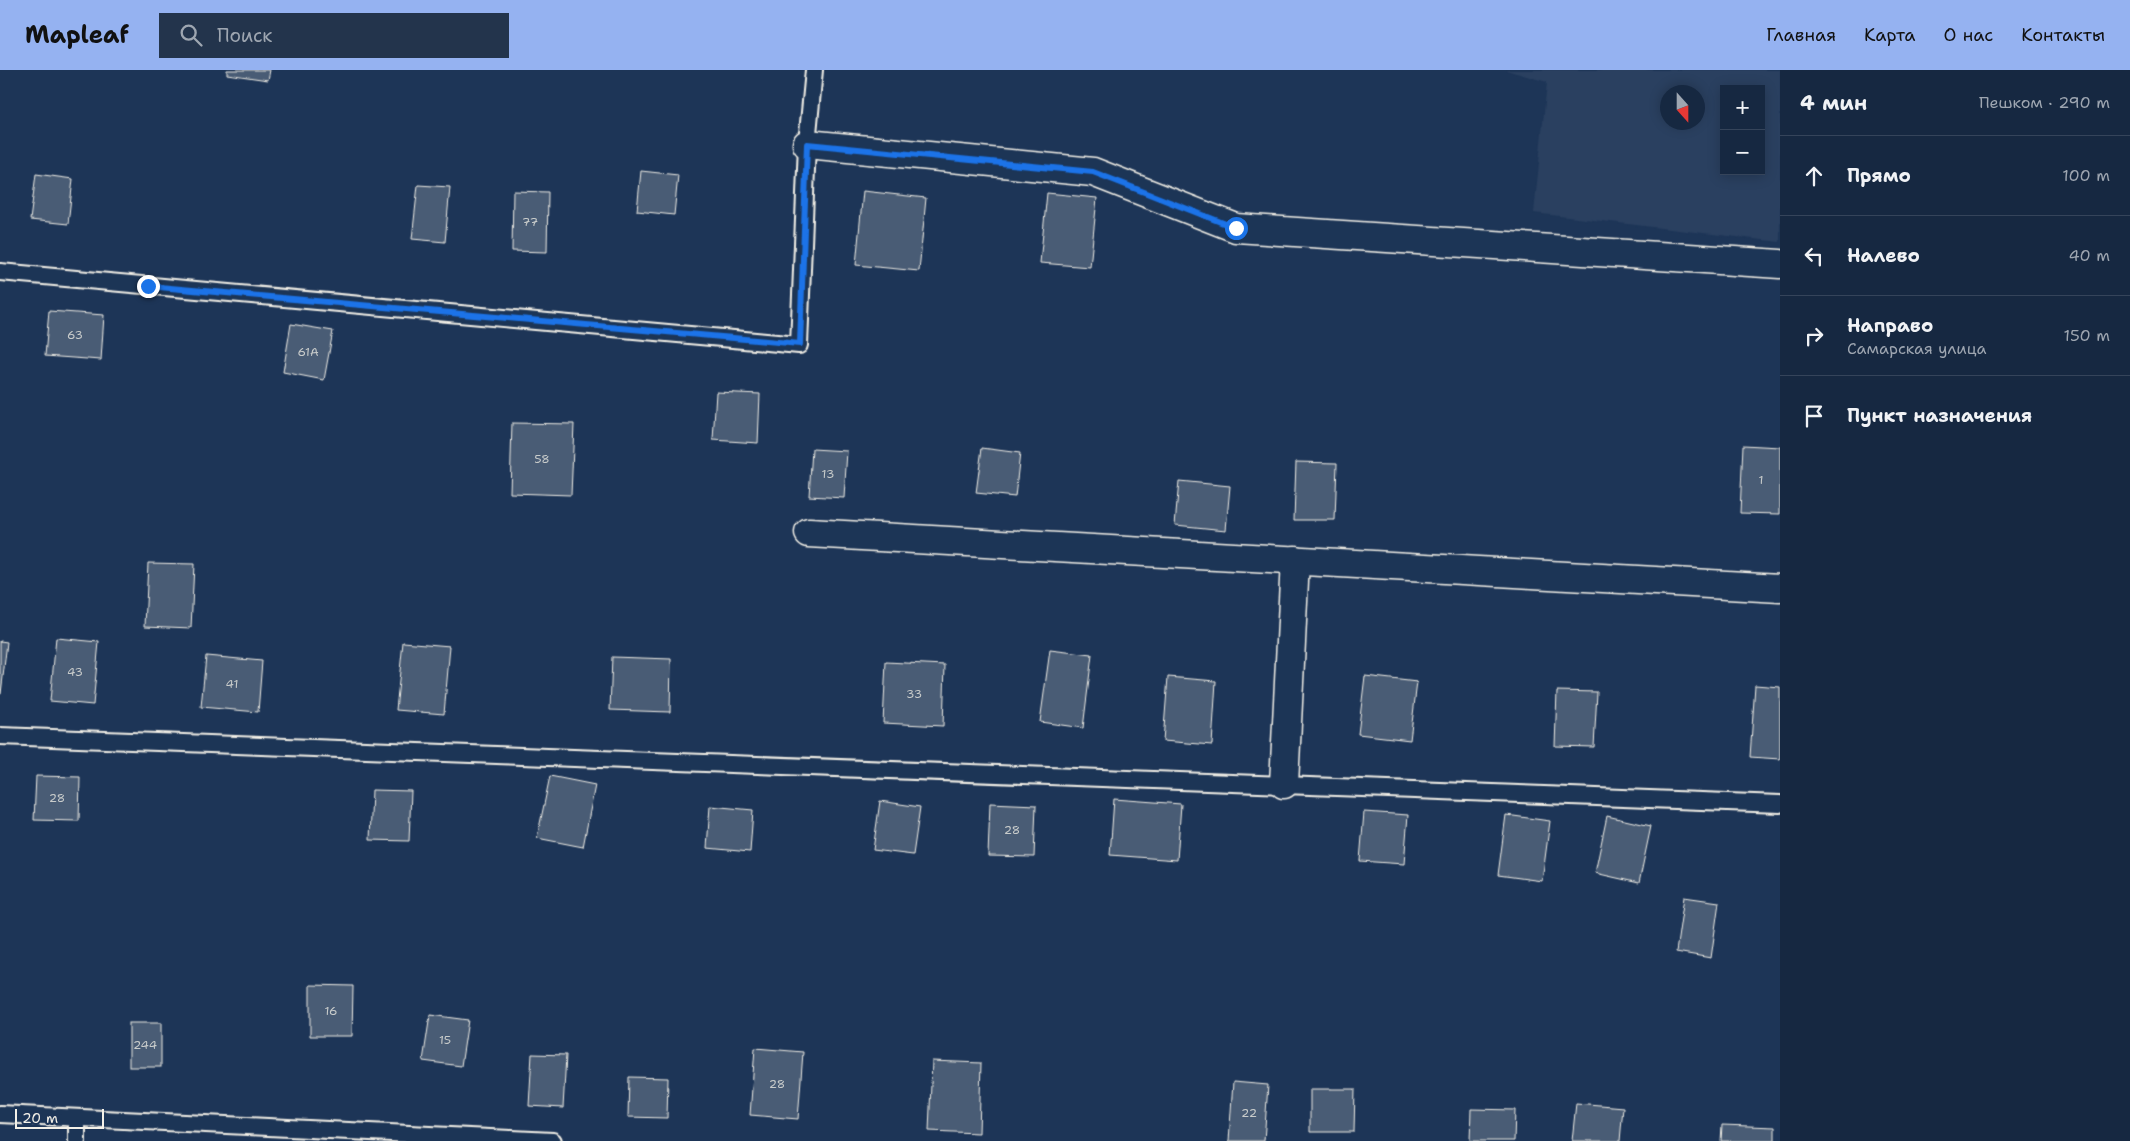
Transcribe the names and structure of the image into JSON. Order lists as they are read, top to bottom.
{
  "house_numbers": [
    "77",
    "63",
    "61А",
    "58",
    "13",
    "1",
    "43",
    "41",
    "33",
    "28",
    "28",
    "16",
    "15",
    "244",
    "28",
    "22"
  ],
  "scale_bar": "20 m",
  "north": "bottom",
  "page": {
    "header": "Mapleaf",
    "search": "Поиск",
    "nav": [
      "Главная",
      "Карта",
      "О нас",
      "Контакты"
    ],
    "heading": ["4 мин", "Пешком · 290 m"],
    "map_buttons": ["+", "−"],
    "list": [
      ["Прямо", "100 m"],
      ["Налево", "40 m"],
      ["Направо", "Самарская улица", "150 m"],
      "Пункт назначения"
    ],
    "scale": "20 m"
  }
}
